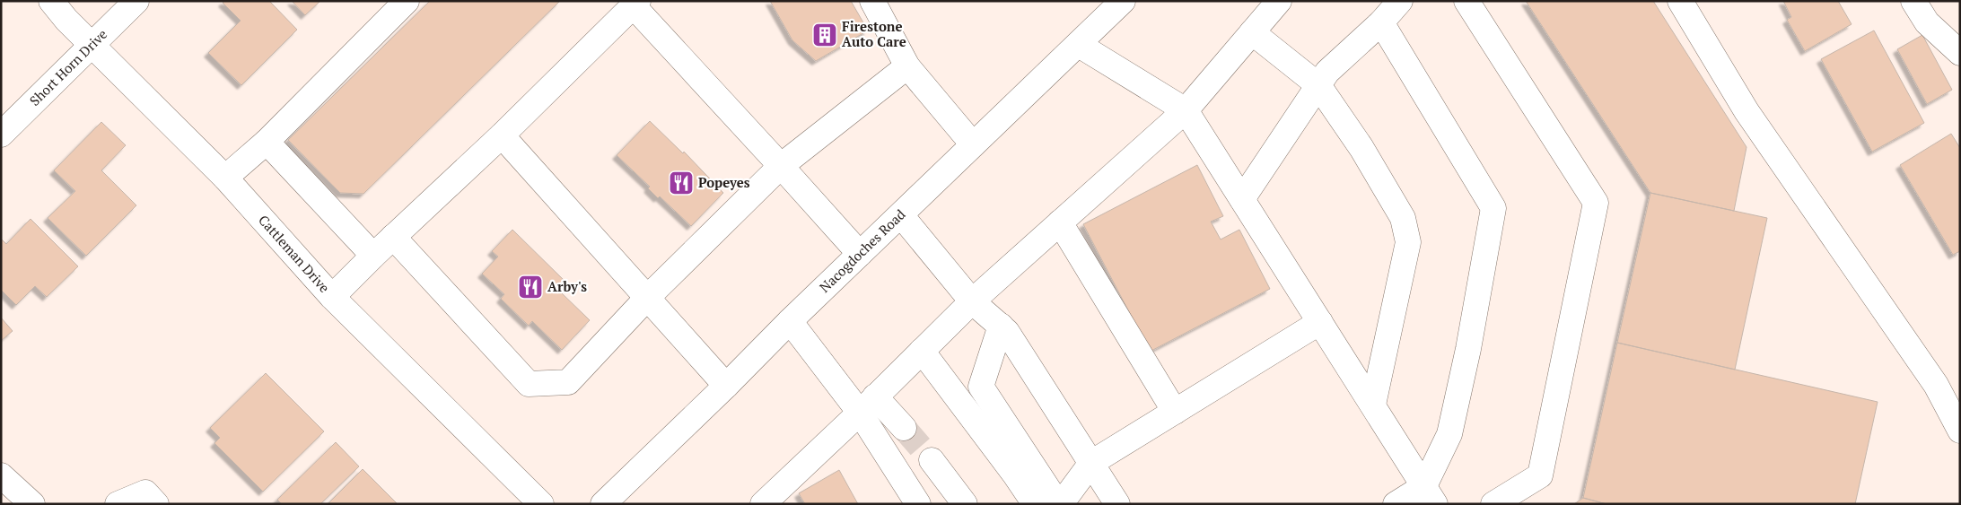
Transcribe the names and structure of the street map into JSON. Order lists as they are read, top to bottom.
{
  "streets": {
    "street": ["Short Horn Drive", "Nacogdoches Road", "Cattleman Drive"]
  },
  "crossings": [
    ["Short Horn Drive", "Cattleman Drive"]
  ],
  "places": {
    "building": ["Firestone Auto Care"],
    "restaurant": ["Popeyes", "Arby's"]
  }
}
